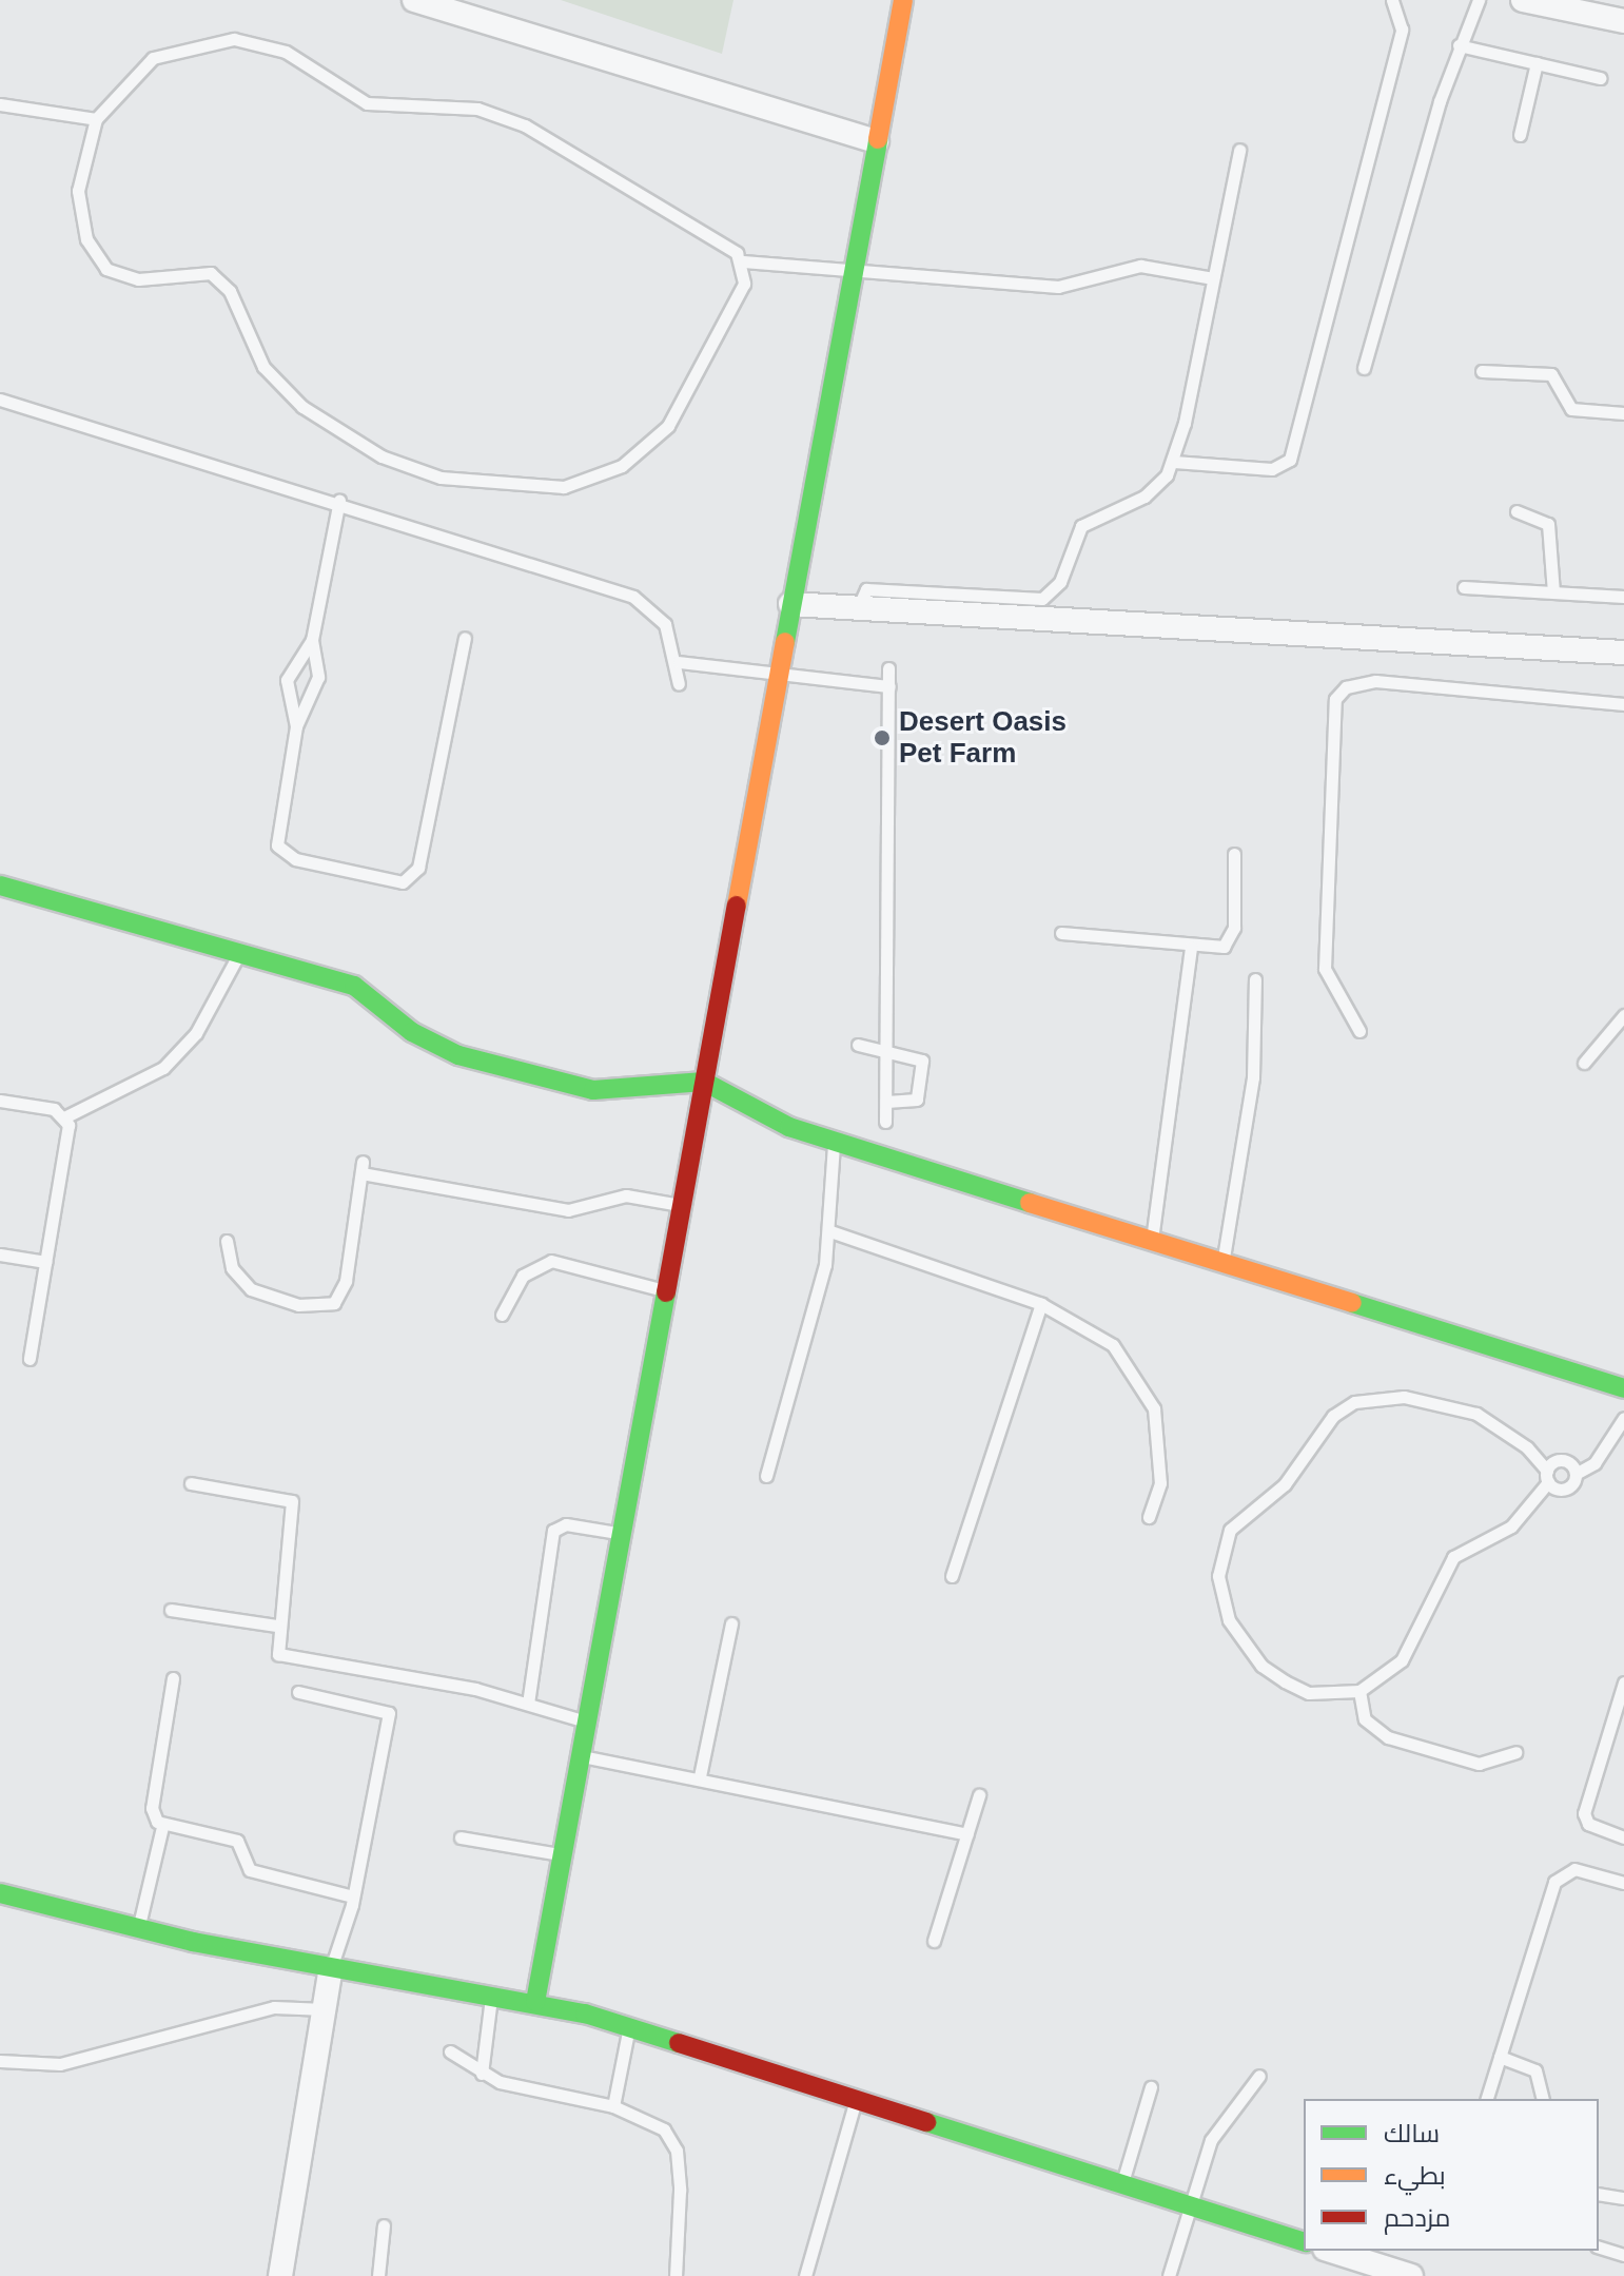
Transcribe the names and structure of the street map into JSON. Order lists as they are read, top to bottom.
{
  "places": ["Desert Oasis Pet Farm"],
  "legend": ["سالك", "بطيء", "مزدحم"]
}
